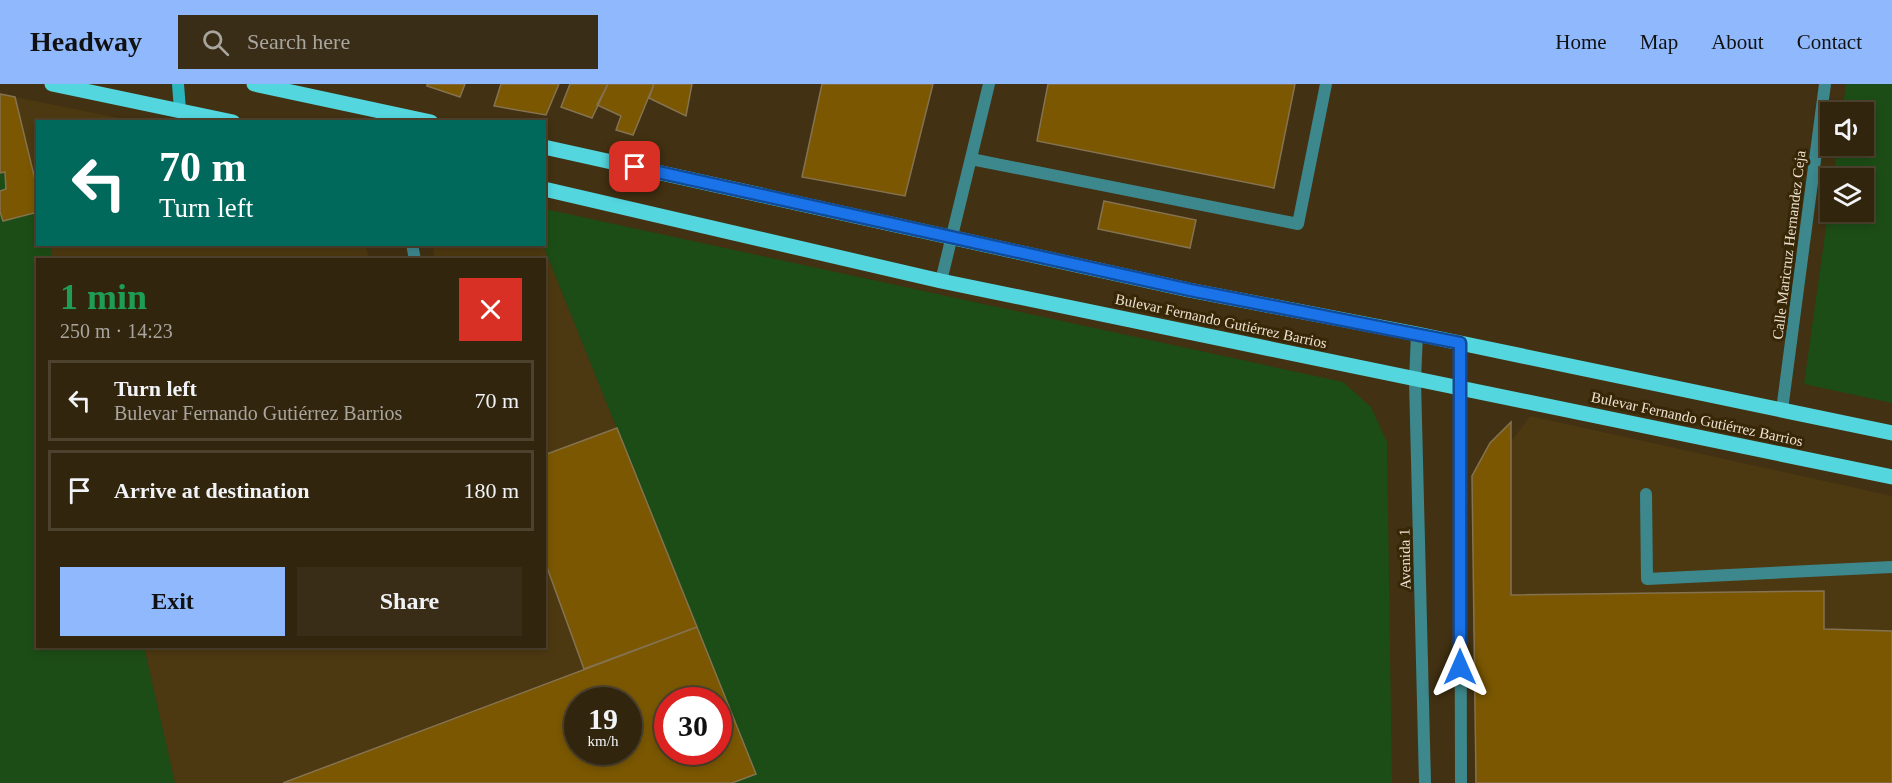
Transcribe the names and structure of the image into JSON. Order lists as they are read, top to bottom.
{
  "streets": {
    "main road": ["Bulevar Fernando Gutiérrez Barrios"],
    "street": ["Calle Maricruz Hernandez Ceja", "Avenida 1"]
  },
  "crossings": [
    ["Calle Maricruz Hernandez Ceja", "Bulevar Fernando Gutiérrez Barrios"],
    ["Bulevar Fernando Gutiérrez Barrios", "Avenida 1"]
  ],
  "page": {
    "header": "Headway",
    "search": "Search here",
    "nav": [
      "Home",
      "Map",
      "About",
      "Contact"
    ],
    "turn": ["70 m", "Turn left"],
    "heading": ["1 min", "250 m · 14:23"],
    "list": [
      {
        "name": "Turn left",
        "note": "Bulevar Fernando Gutiérrez Barrios",
        "value": "70 m"
      },
      {
        "name": "Arrive at destination",
        "value": "180 m"
      }
    ],
    "buttons": ["Exit", "Share"],
    "speed": "19 km/h",
    "limit": "30"
  }
}
